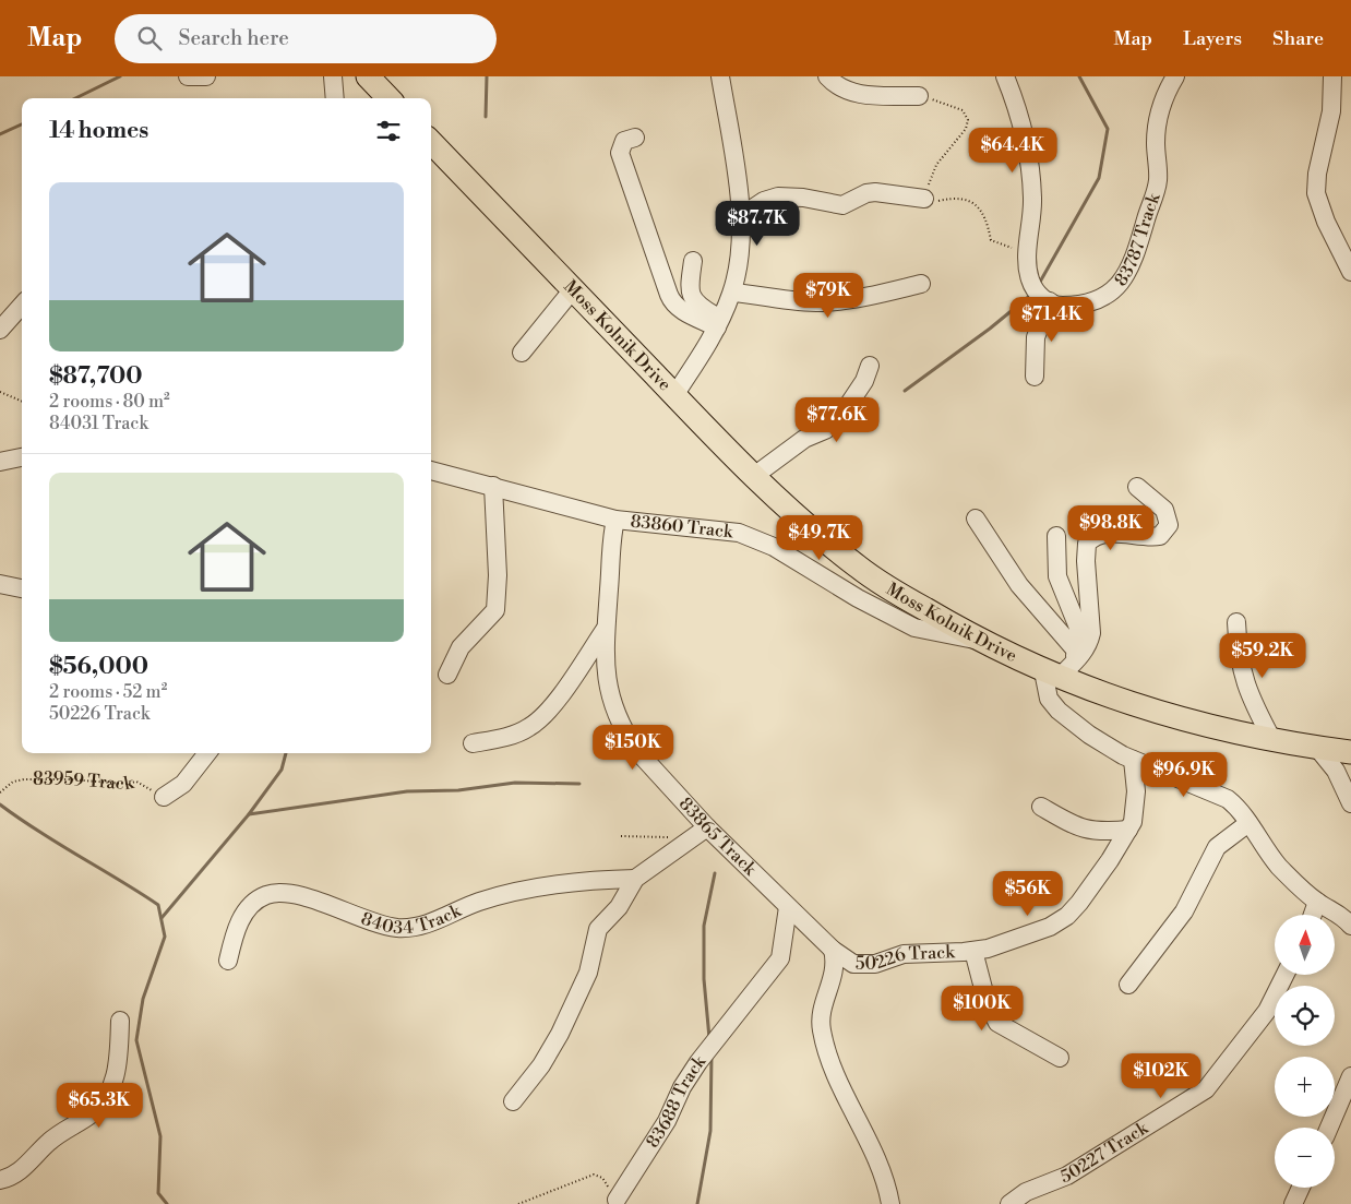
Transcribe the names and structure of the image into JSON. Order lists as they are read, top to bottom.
{
  "streets": {
    "main road": ["Moss Kolnik Drive"],
    "street": [
      "83787 Track",
      "83860 Track",
      "83865 Track",
      "84034 Track",
      "50226 Track",
      "83688 Track",
      "50227 Track"
    ],
    "path": ["83959 Track"]
  },
  "crossings": [
    ["Moss Kolnik Drive", "83860 Track"],
    ["83860 Track", "83865 Track"],
    ["83865 Track", "50226 Track"],
    ["83865 Track", "83688 Track"]
  ],
  "north": "top",
  "page": {
    "header": "Map",
    "search": "Search here",
    "nav": ["Map", "Layers", "Share"],
    "heading": "14 homes",
    "price": [
      "$64.4K",
      "$87.7K",
      "$79K",
      "$71.4K",
      "$77.6K",
      "$98.8K",
      "$49.7K",
      "$59.2K",
      "$150K",
      "$96.9K",
      "$56K",
      "$100K",
      "$102K",
      "$65.3K"
    ],
    "list": [
      {
        "name": "$87,700",
        "note": "2 rooms · 80 m² · 84031 Track"
      },
      {
        "name": "$56,000",
        "note": "2 rooms · 52 m² · 50226 Track"
      }
    ],
    "map_buttons": ["+", "−"]
  }
}
